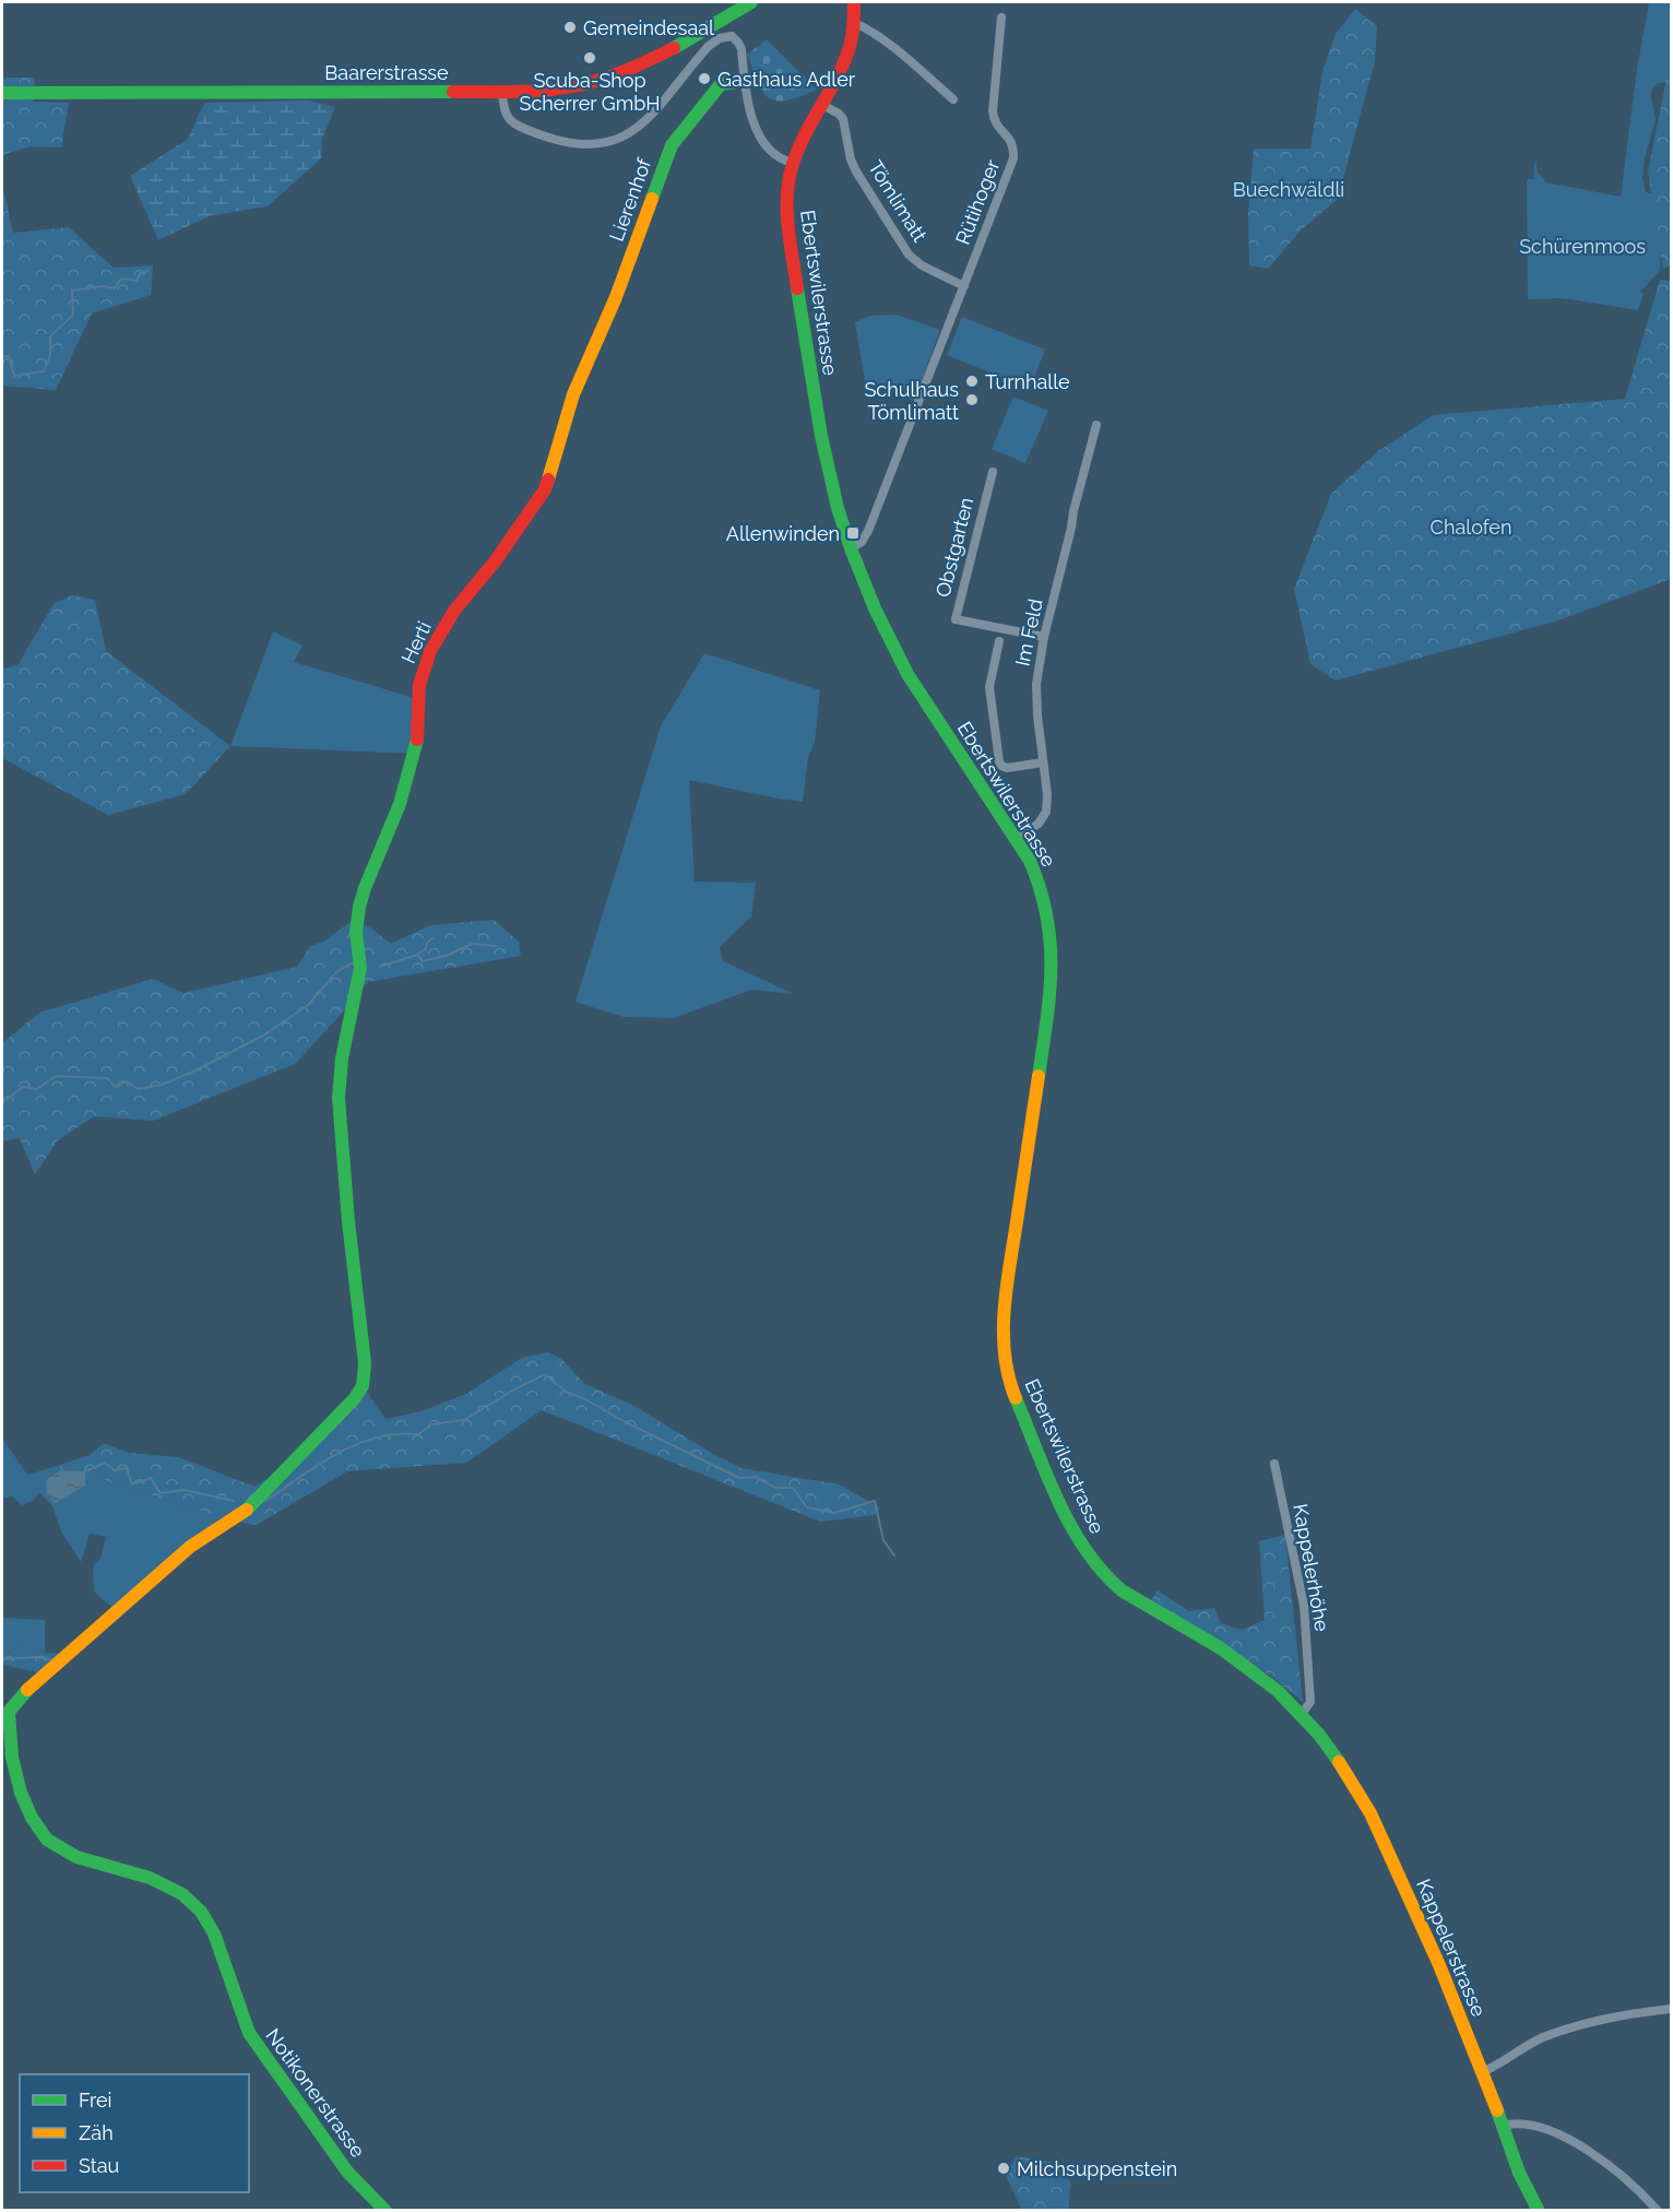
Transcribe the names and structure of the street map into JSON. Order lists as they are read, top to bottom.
{
  "streets": {
    "street": [
      "Baarerstrasse",
      "Lierenhof",
      "Tömlimatt",
      "Rütihoger",
      "Ebertswilerstrasse",
      "Obstgarten",
      "Im Feld",
      "Herti",
      "Kappelerhöhe",
      "Kappelerstrasse",
      "Notikonerstrasse"
    ]
  },
  "crossings": [
    ["Baarerstrasse", "Lierenhof"],
    ["Lierenhof", "Ebertswilerstrasse"],
    ["Lierenhof", "Herti"],
    ["Tömlimatt", "Rütihoger"],
    ["Tömlimatt", "Ebertswilerstrasse"],
    ["Ebertswilerstrasse", "Im Feld"],
    ["Ebertswilerstrasse", "Kappelerhöhe"],
    ["Ebertswilerstrasse", "Kappelerstrasse"],
    ["Obstgarten", "Im Feld"],
    ["Herti", "Notikonerstrasse"],
    ["Kappelerhöhe", "Kappelerstrasse"]
  ],
  "parks": ["Buechwäldli", "Schürenmoos", "Chalofen"],
  "places": {
    "other": [
      "Gemeindesaal",
      "Scuba-Shop Scherrer GmbH",
      "Gasthaus Adler",
      "Turnhalle",
      "Schulhaus Tömlimatt",
      "Milchsuppenstein"
    ],
    "transit": ["Allenwinden"]
  },
  "legend": ["Frei", "Zäh", "Stau"]
}
